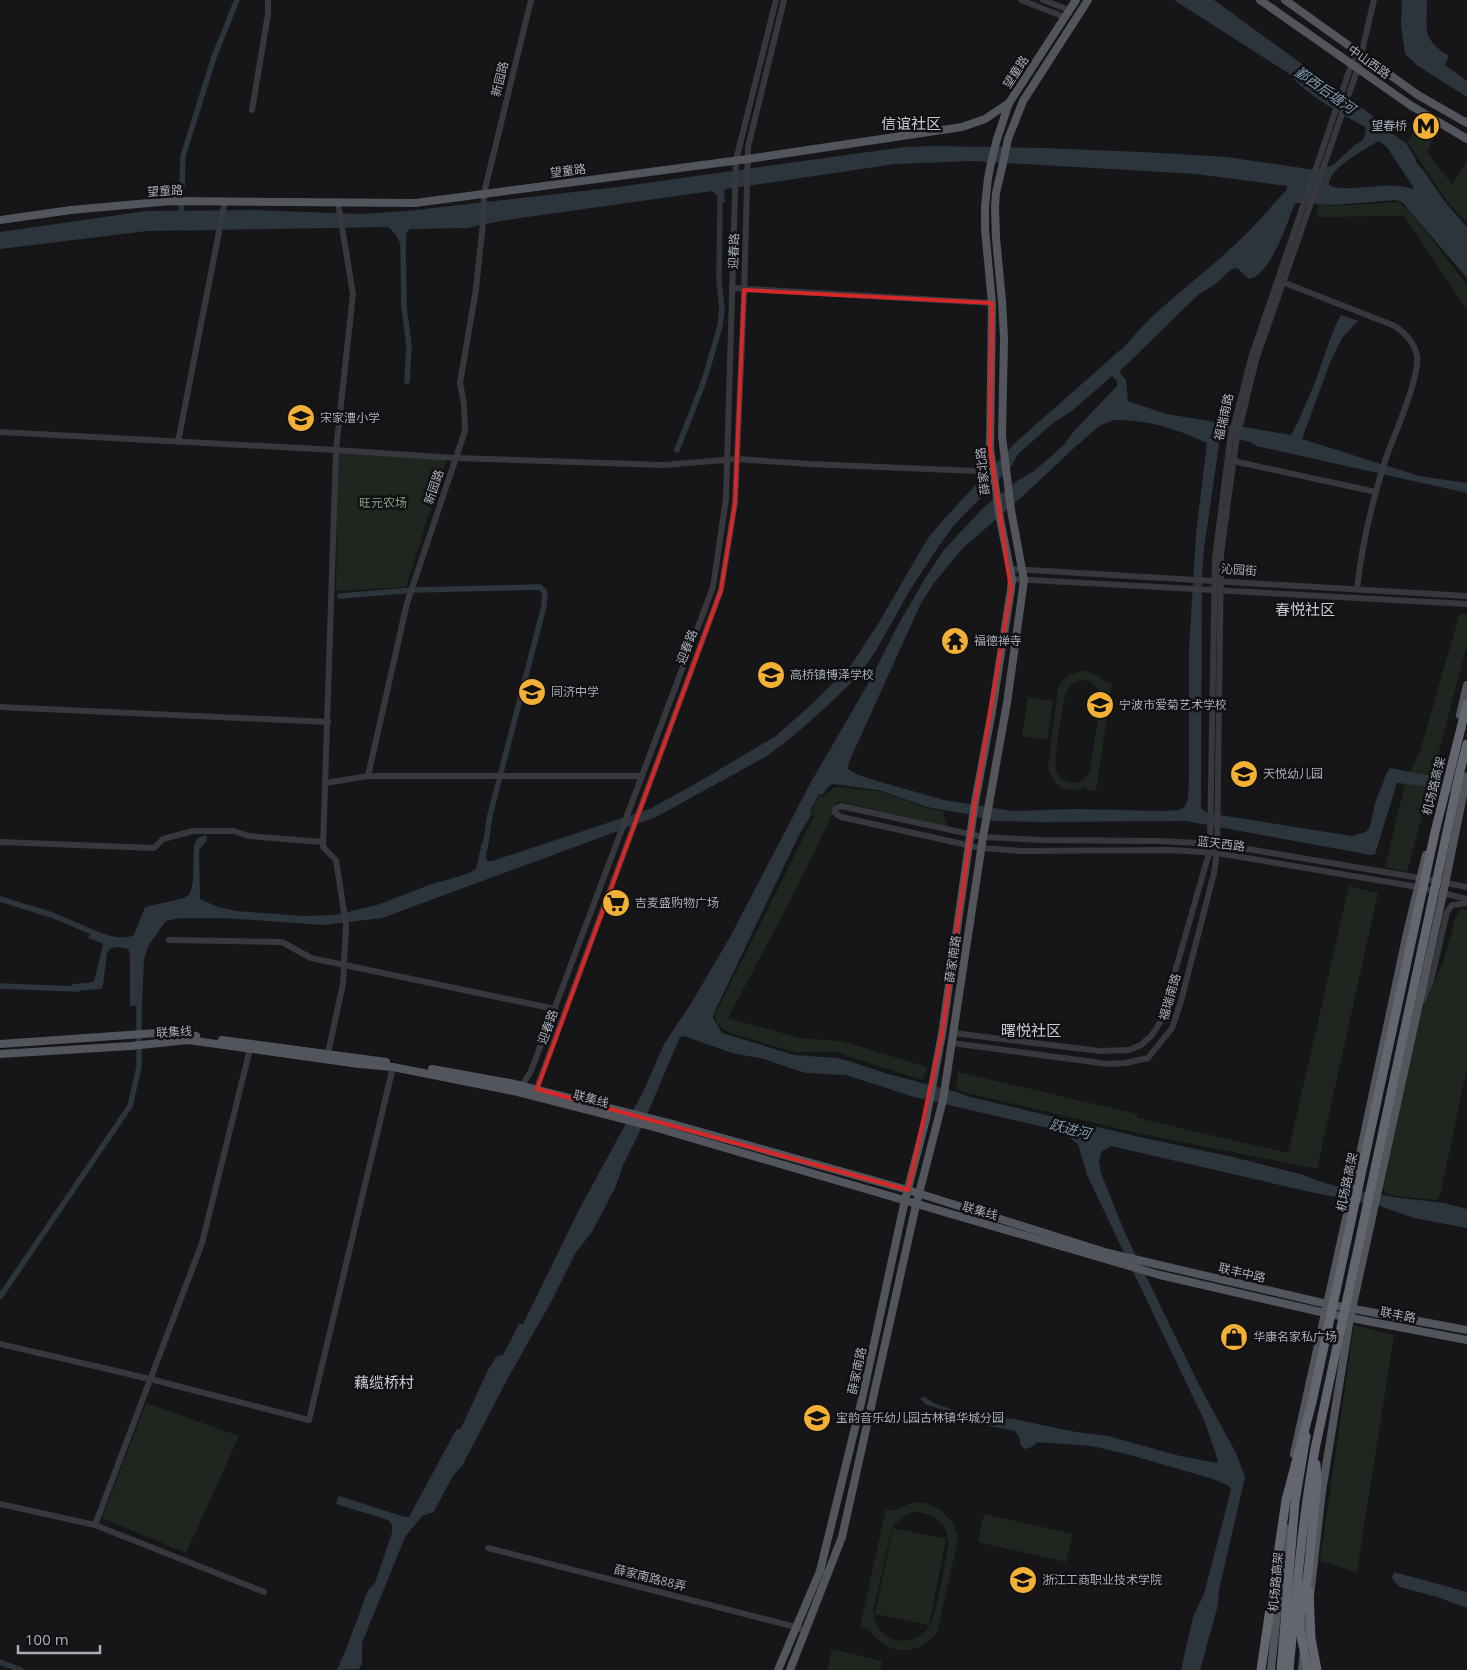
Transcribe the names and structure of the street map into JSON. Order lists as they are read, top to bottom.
{
  "streets": {
    "highway": ["机场路高架"],
    "main road": [
      "中山西路",
      "望童路",
      "薛家北路",
      "薛家南路",
      "联集线",
      "联丰中路",
      "联丰路"
    ],
    "street": [
      "新园路",
      "迎春路",
      "福瑞南路",
      "沁园街",
      "蓝天西路",
      "薛家南路88弄"
    ]
  },
  "crossings": [
    ["中山西路", "福瑞南路"],
    ["望童路", "新园路"],
    ["望童路", "迎春路"],
    ["望童路", "薛家北路"],
    ["迎春路", "联集线"],
    ["福瑞南路", "沁园街"],
    ["福瑞南路", "蓝天西路"],
    ["福瑞南路", "薛家南路"],
    ["薛家北路", "沁园街"],
    ["薛家北路", "蓝天西路"],
    ["薛家北路", "薛家南路"],
    ["蓝天西路", "薛家南路"],
    ["薛家南路", "联集线"],
    ["薛家南路", "薛家南路88弄"],
    ["联集线", "联丰中路"],
    ["联丰中路", "联丰路"]
  ],
  "districts": [
    "信谊社区",
    "春悦社区",
    "曙悦社区",
    "藕缆桥村"
  ],
  "water": ["鄞西后塘河", "跃进河"],
  "parks": ["旺元农场"],
  "places": {
    "metro station": ["望春桥"],
    "school or university": [
      "宋家漕小学",
      "高桥镇博泽学校",
      "同济中学",
      "宁波市爱菊艺术学校",
      "天悦幼儿园",
      "宝韵音乐幼儿园古林镇华城分园",
      "浙江工商职业技术学院"
    ],
    "temple": ["福德禅寺"],
    "supermarket": ["吉麦盛购物广场"],
    "shop": ["华康名家私广场"]
  },
  "scale_bar": "100 m"
}
